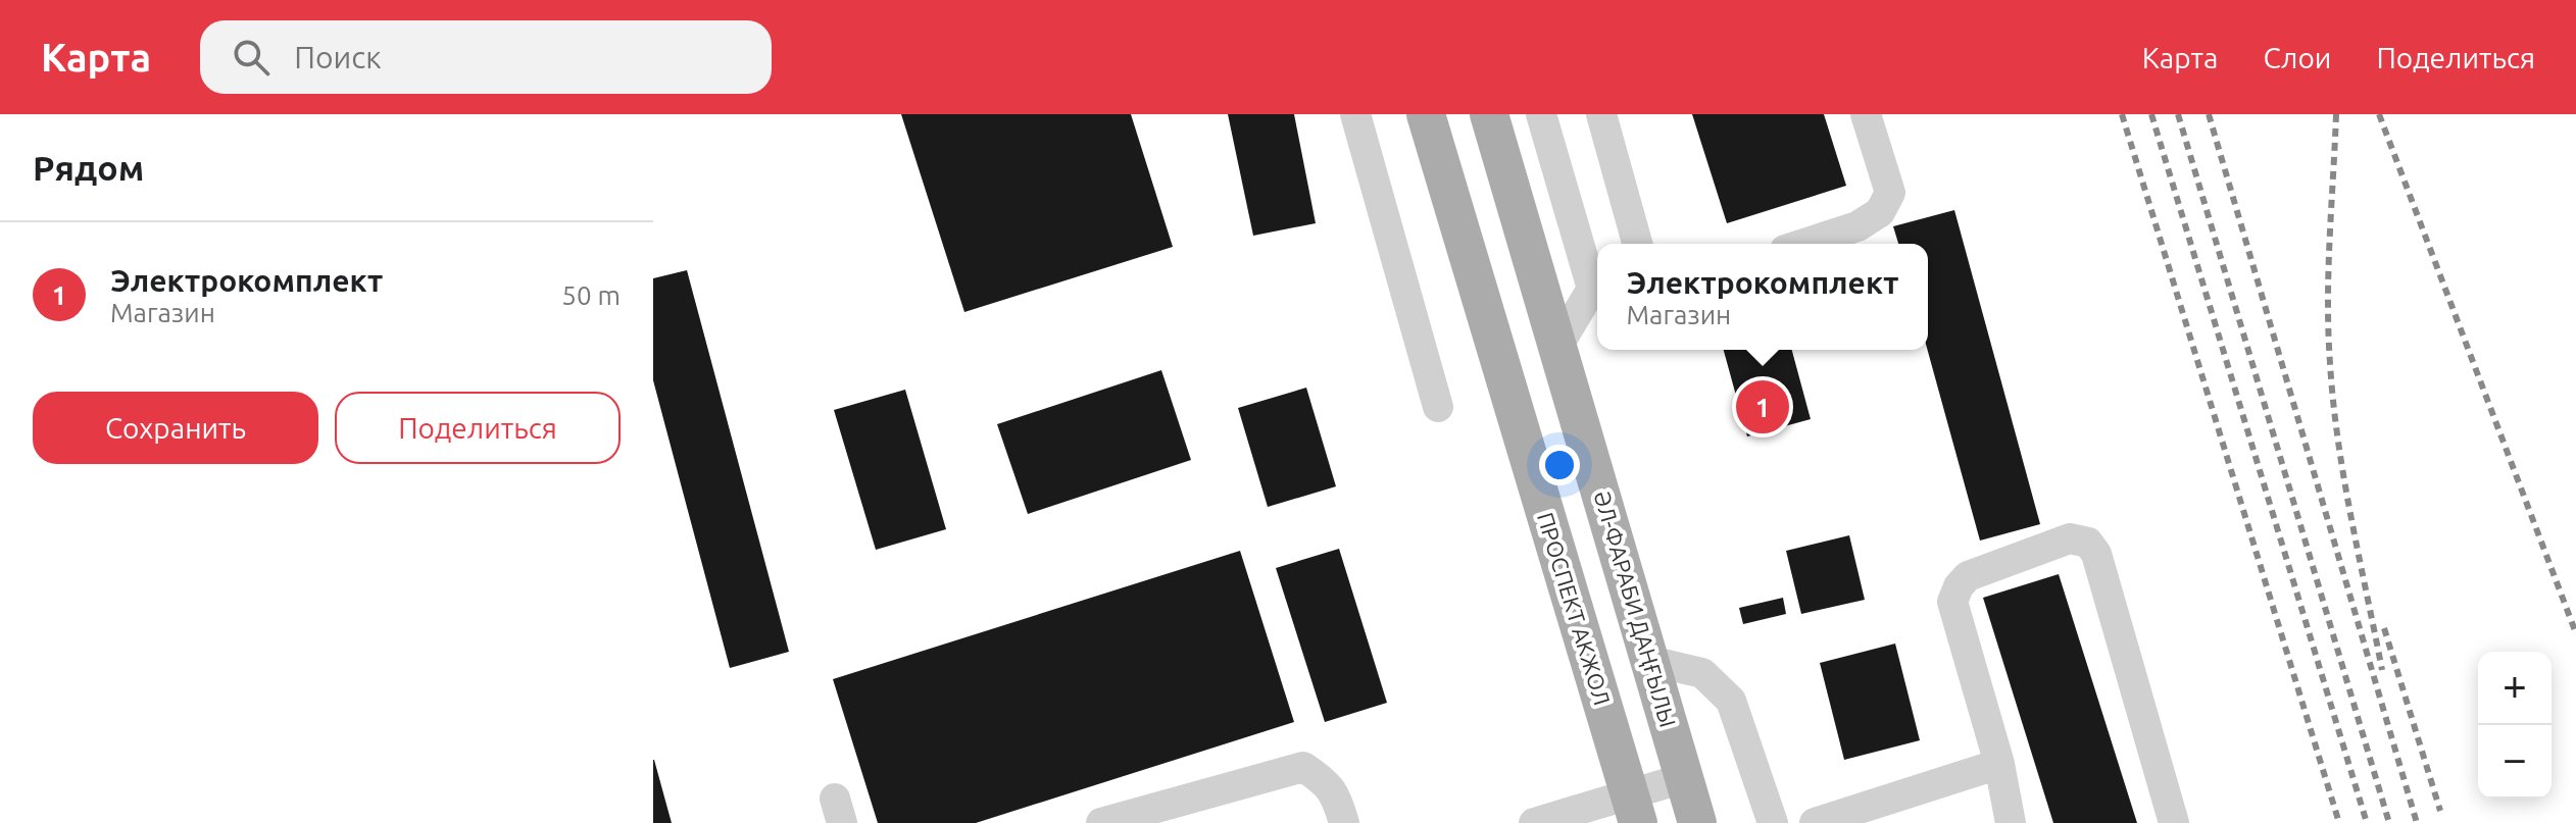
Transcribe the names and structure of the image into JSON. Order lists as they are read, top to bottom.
{
  "streets": {
    "main road": ["ПРОСПЕКТ АКЖОЛ", "ӘЛ-ФАРАБИ ДАҢҒЫЛЫ"]
  },
  "page": {
    "header": "Карта",
    "search": "Поиск",
    "nav": ["Карта", "Слои", "Поделиться"],
    "heading": "Рядом",
    "list": [
      {
        "mark": "1",
        "name": "Электрокомплект",
        "note": "Магазин",
        "value": "50 m"
      }
    ],
    "popup": ["Электрокомплект", "Магазин"],
    "buttons": ["Сохранить", "Поделиться"],
    "pins": "1",
    "map_buttons": ["+", "−"]
  }
}
